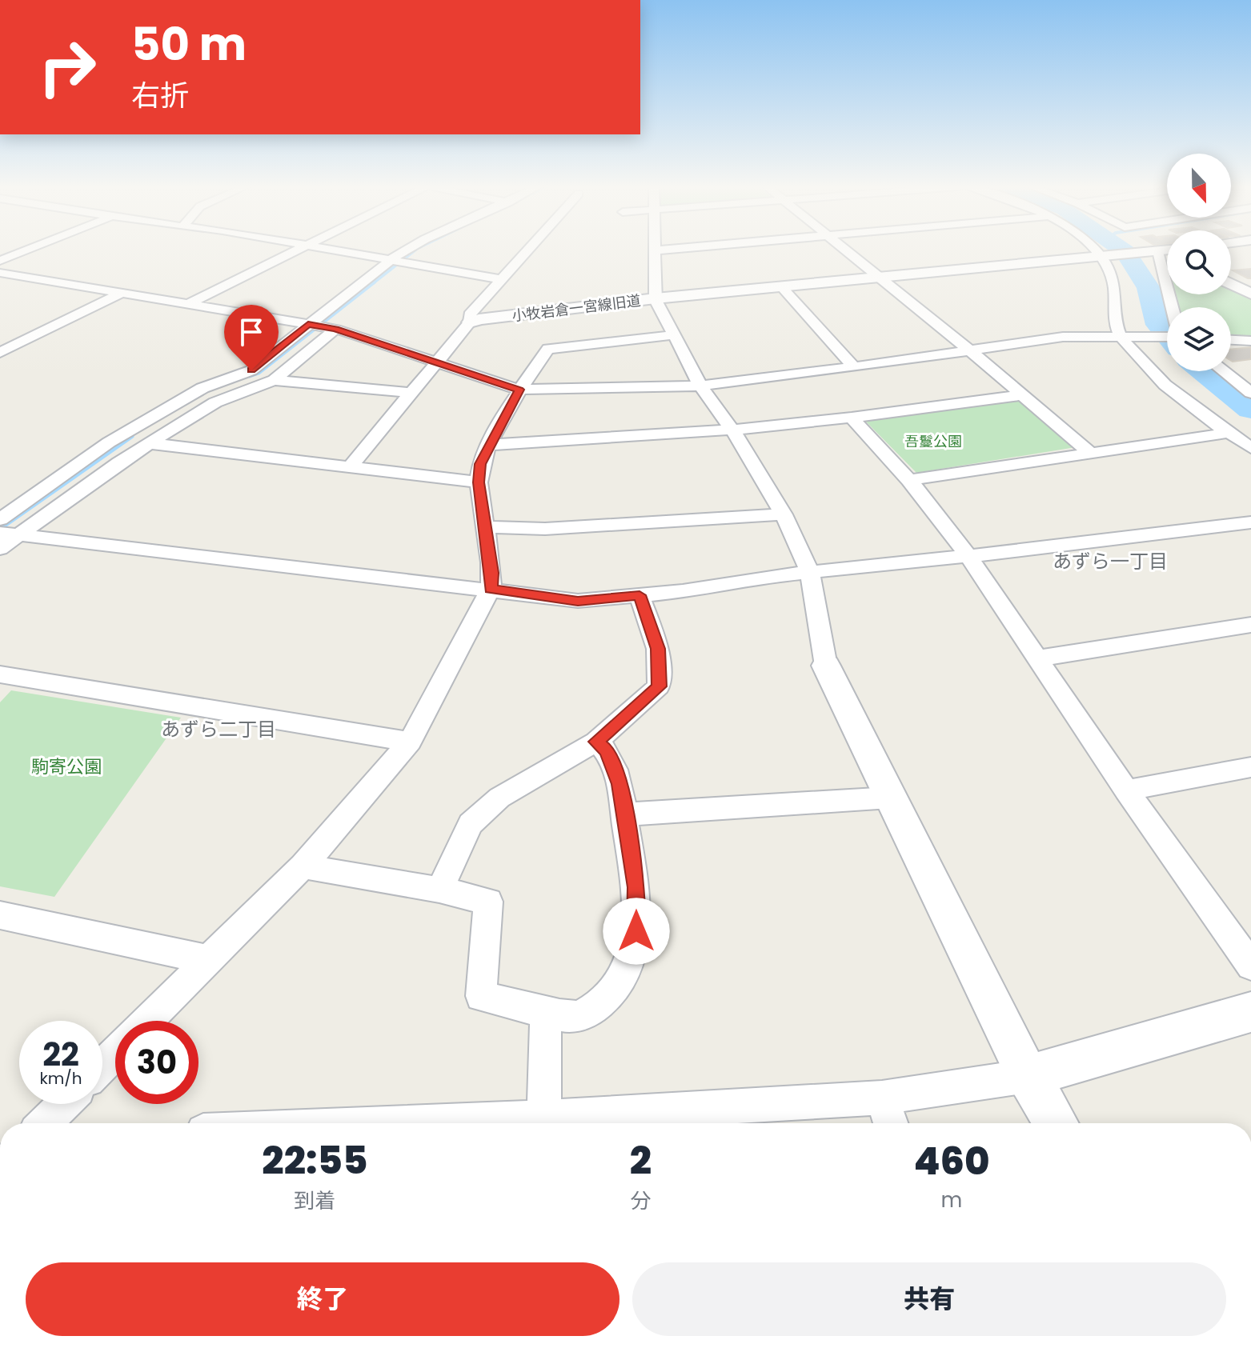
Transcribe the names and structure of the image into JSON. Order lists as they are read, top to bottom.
{
  "streets": {
    "street": ["小牧岩倉一宮線旧道"]
  },
  "districts": ["あずら一丁目", "あずら二丁目"],
  "parks": ["吾鬘公園", "駒寄公園"],
  "north": "bottom",
  "page": {
    "turn": ["50 m", "右折"],
    "speed": "22 km/h",
    "limit": "30",
    "eta": [
      "22:55",
      "到着",
      "2",
      "分",
      "460",
      "m"
    ],
    "buttons": ["終了", "共有"]
  }
}
